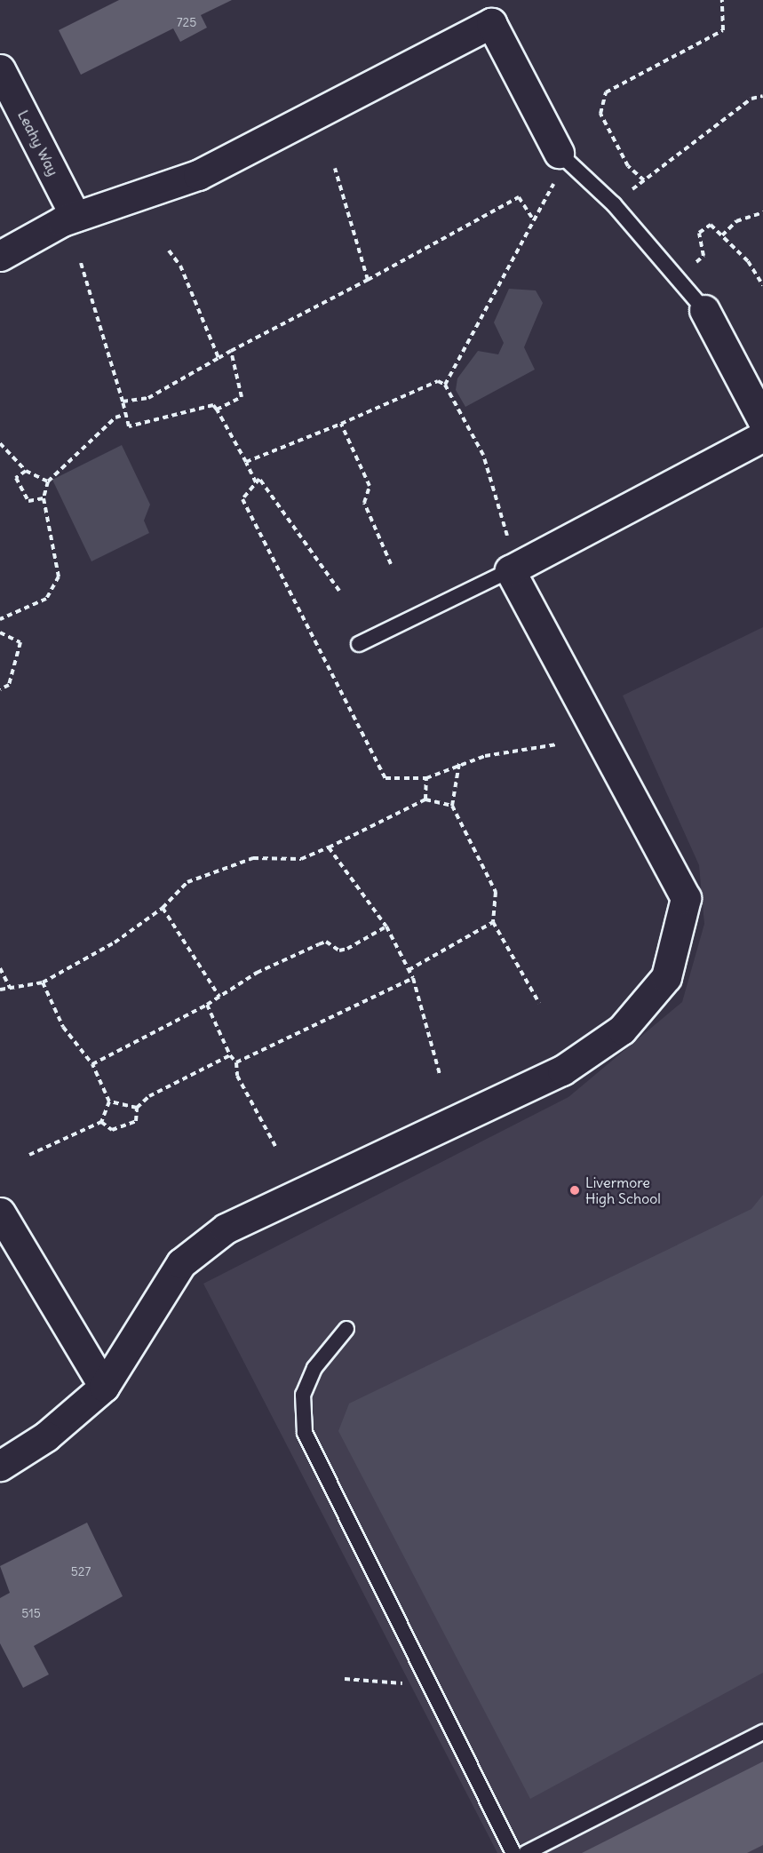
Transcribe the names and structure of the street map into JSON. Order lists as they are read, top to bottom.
{
  "streets": {
    "street": ["Leahy Way"]
  },
  "places": ["Livermore High School"],
  "house_numbers": ["725", "527", "515"]
}
